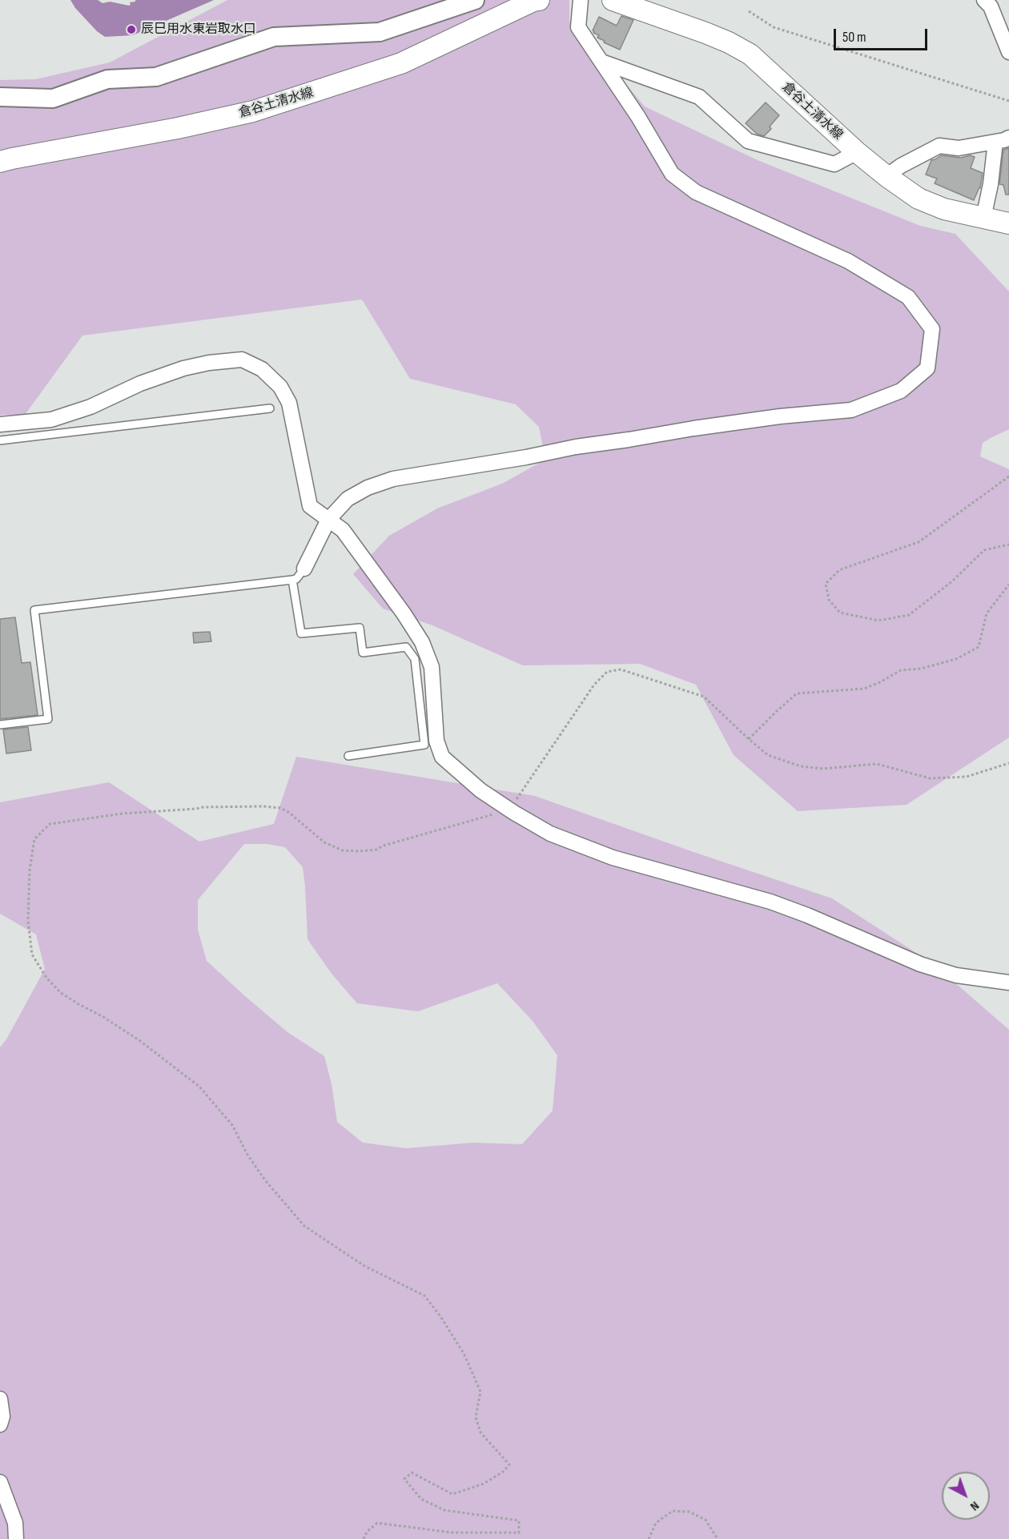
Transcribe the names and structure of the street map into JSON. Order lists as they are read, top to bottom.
{
  "streets": {
    "main road": ["倉谷土清水線"]
  },
  "places": ["辰巳用水東岩取水口"],
  "scale_bar": "50 m",
  "north": "bottom right"
}
